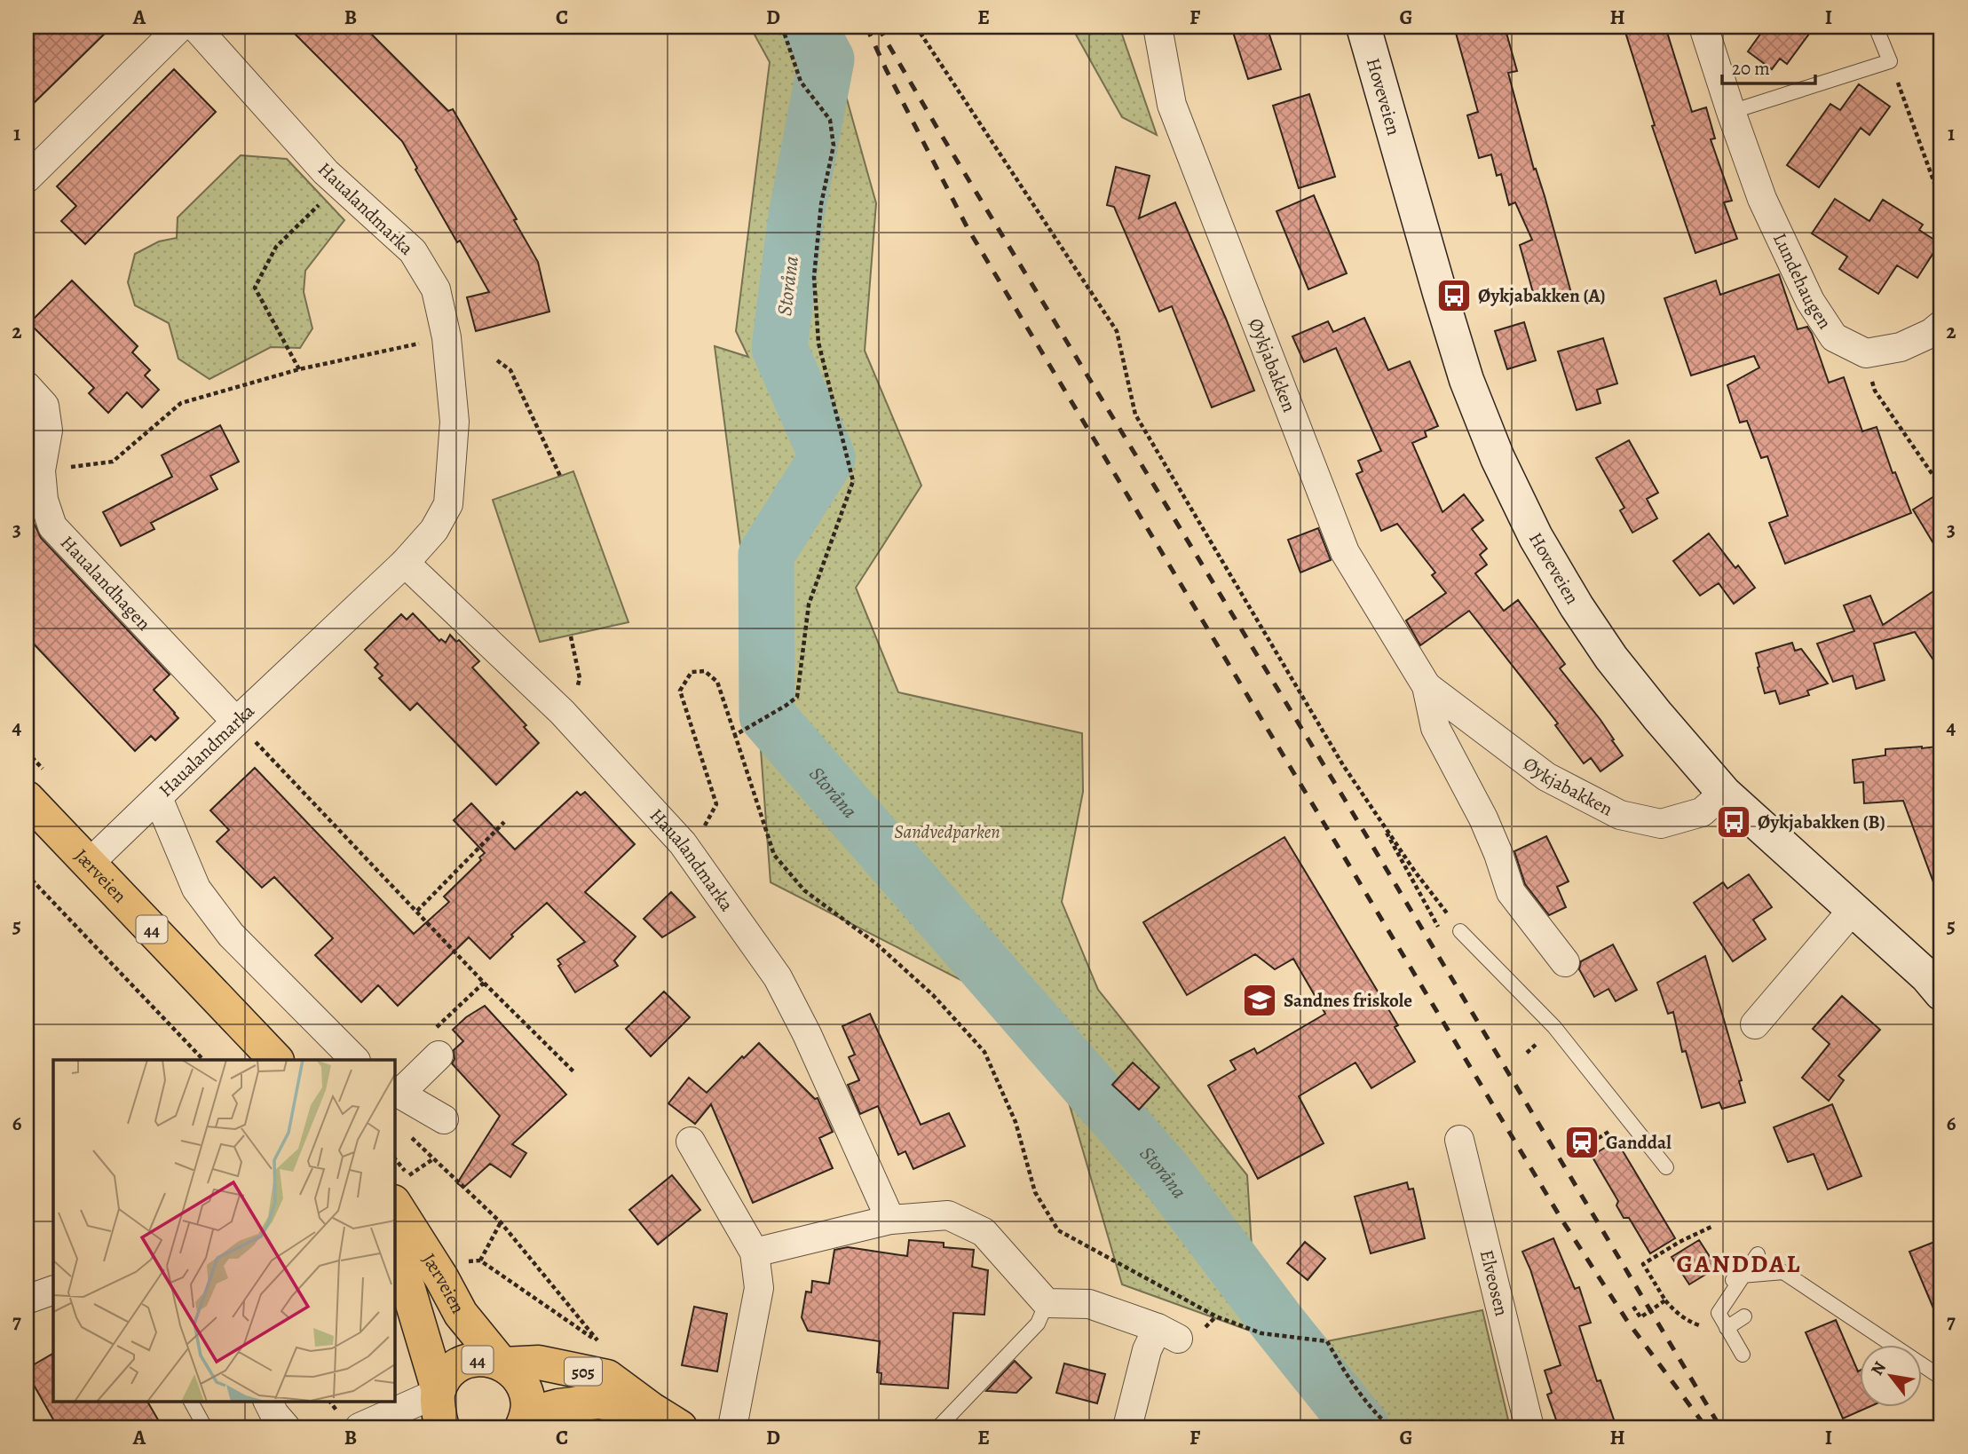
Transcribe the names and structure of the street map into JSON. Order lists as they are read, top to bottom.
{
  "streets": {
    "main road": [
      "Hoveveien",
      "Jærveien",
      "44",
      "505"
    ],
    "street": [
      "Haualandmarka",
      "Lundehaugen",
      "Øykjabakken",
      "Haualandhagen",
      "Elveosen"
    ]
  },
  "crossings": [
    ["Hoveveien", "Øykjabakken"],
    ["Haualandmarka", "Haualandhagen"],
    ["Haualandmarka", "Jærveien"],
    ["Jærveien", "44"],
    ["Jærveien", "505"],
    ["44", "505"]
  ],
  "districts": ["GANDDAL"],
  "water": ["Storåna"],
  "parks": ["Sandvedparken"],
  "places": {
    "bus stop": ["Øykjabakken (A)", "Øykjabakken (B)"],
    "school or university": ["Sandnes friskole"],
    "station": ["Ganddal"]
  },
  "scale_bar": "20 m",
  "north": "top left",
  "grid": {
    "columns": [
      "A",
      "B",
      "C",
      "D",
      "E",
      "F",
      "G",
      "H",
      "I"
    ],
    "rows": [
      "1",
      "2",
      "3",
      "4",
      "5",
      "6",
      "7"
    ]
  }
}
